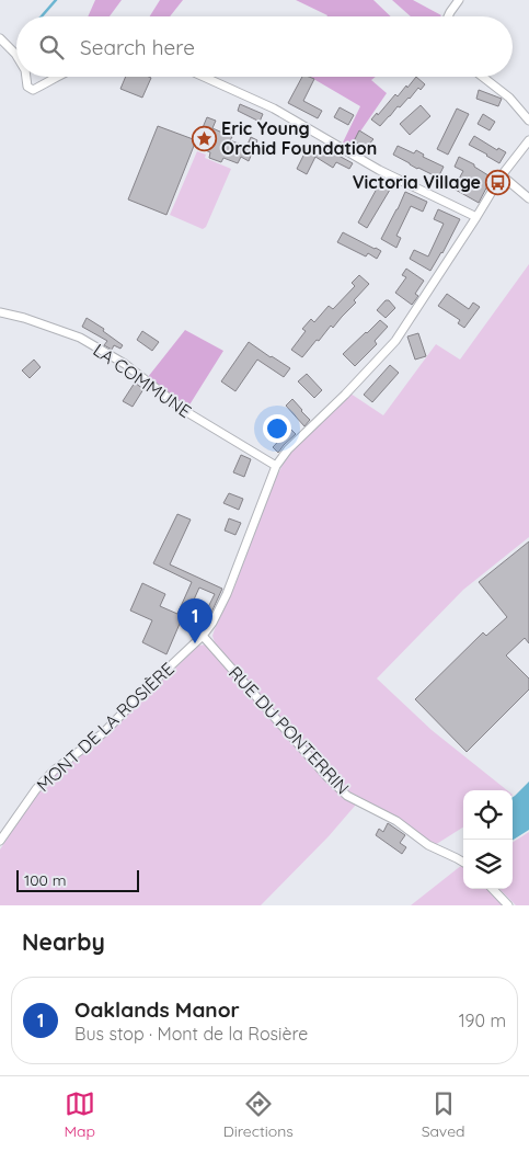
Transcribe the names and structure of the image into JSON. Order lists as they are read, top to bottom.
{
  "streets": {
    "street": ["LA COMMUNE", "MONT DE LA ROSIÈRE", "RUE DU PONTERRIN"]
  },
  "crossings": [
    ["LA COMMUNE", "MONT DE LA ROSIÈRE"],
    ["MONT DE LA ROSIÈRE", "RUE DU PONTERRIN"]
  ],
  "places": {
    "place": ["Eric Young Orchid Foundation"],
    "bus stop": ["Victoria Village"]
  },
  "scale_bar": "100 m",
  "page": {
    "search": "Search here",
    "pins": "1",
    "scale": "100 m",
    "heading": "Nearby",
    "list": [
      {
        "mark": "1",
        "name": "Oaklands Manor",
        "note": "Bus stop · Mont de la Rosière",
        "value": "190 m"
      }
    ],
    "nav": ["Map", "Directions", "Saved"]
  }
}
